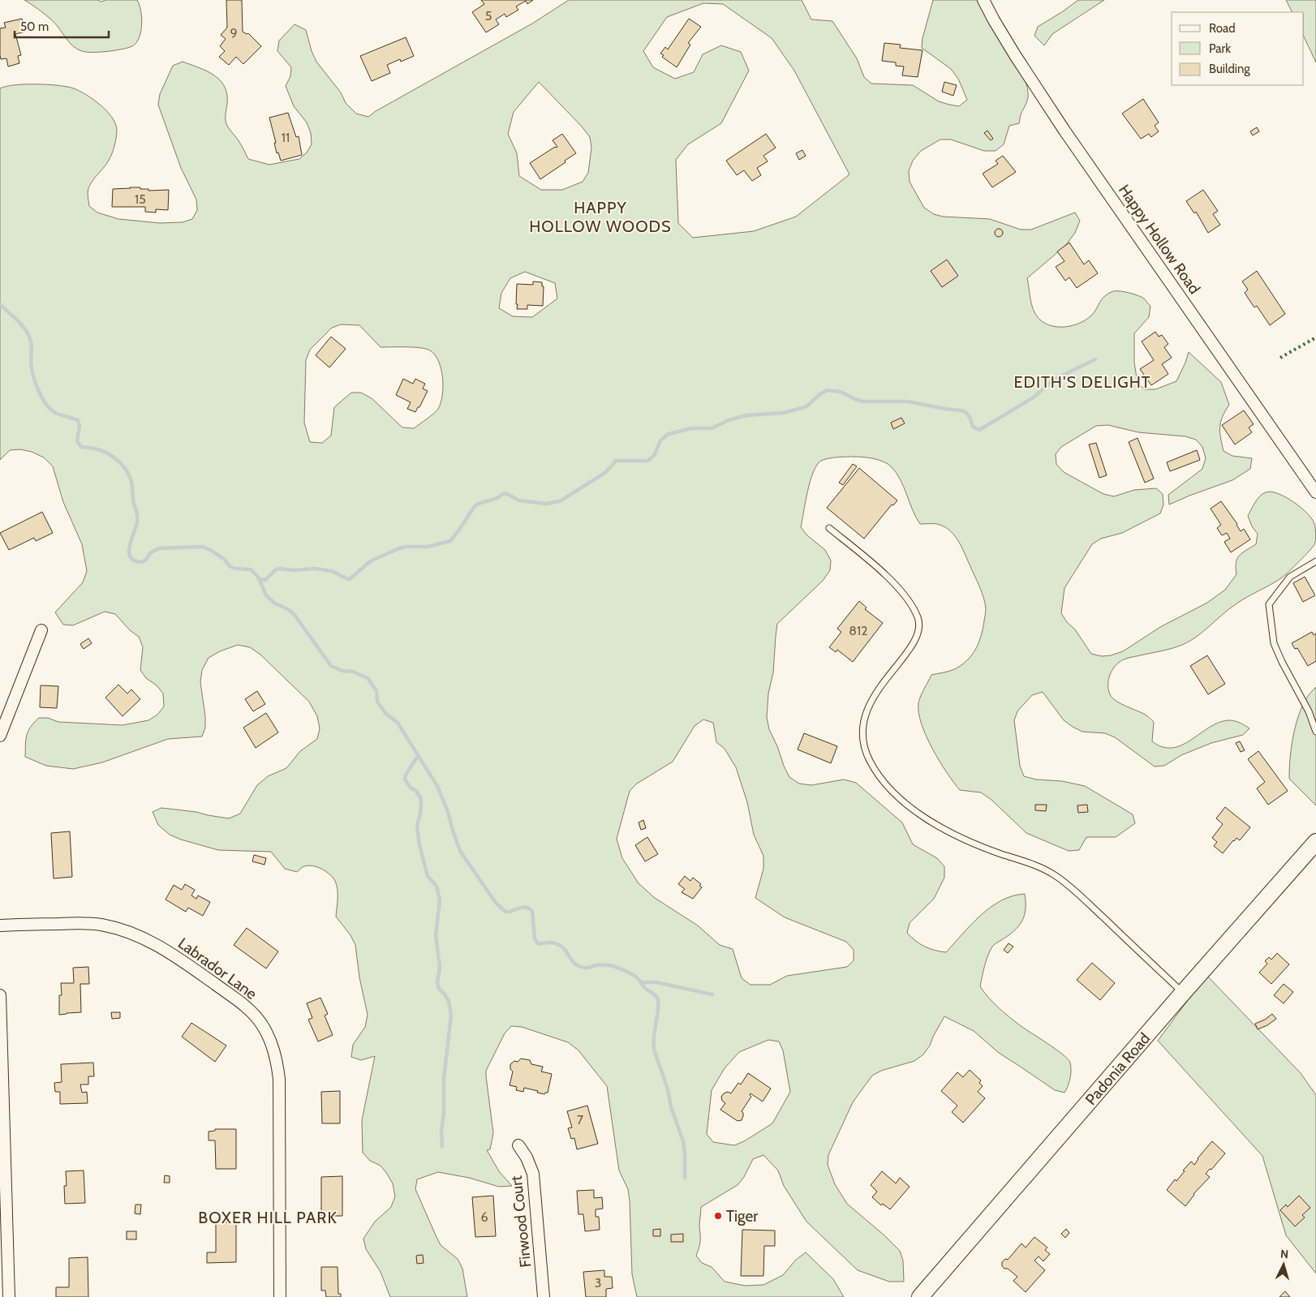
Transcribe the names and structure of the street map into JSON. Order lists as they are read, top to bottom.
{
  "streets": {
    "main road": ["Padonia Road"],
    "street": ["Happy Hollow Road", "Labrador Lane", "Firwood Court"]
  },
  "districts": ["HAPPY HOLLOW WOODS", "EDITH'S DELIGHT", "BOXER HILL PARK"],
  "places": ["Tiger"],
  "house_numbers": [
    "5",
    "9",
    "11",
    "15",
    "812",
    "7",
    "6",
    "3"
  ],
  "legend": ["Road", "Park", "Building"],
  "scale_bar": "50 m",
  "north": "top"
}
